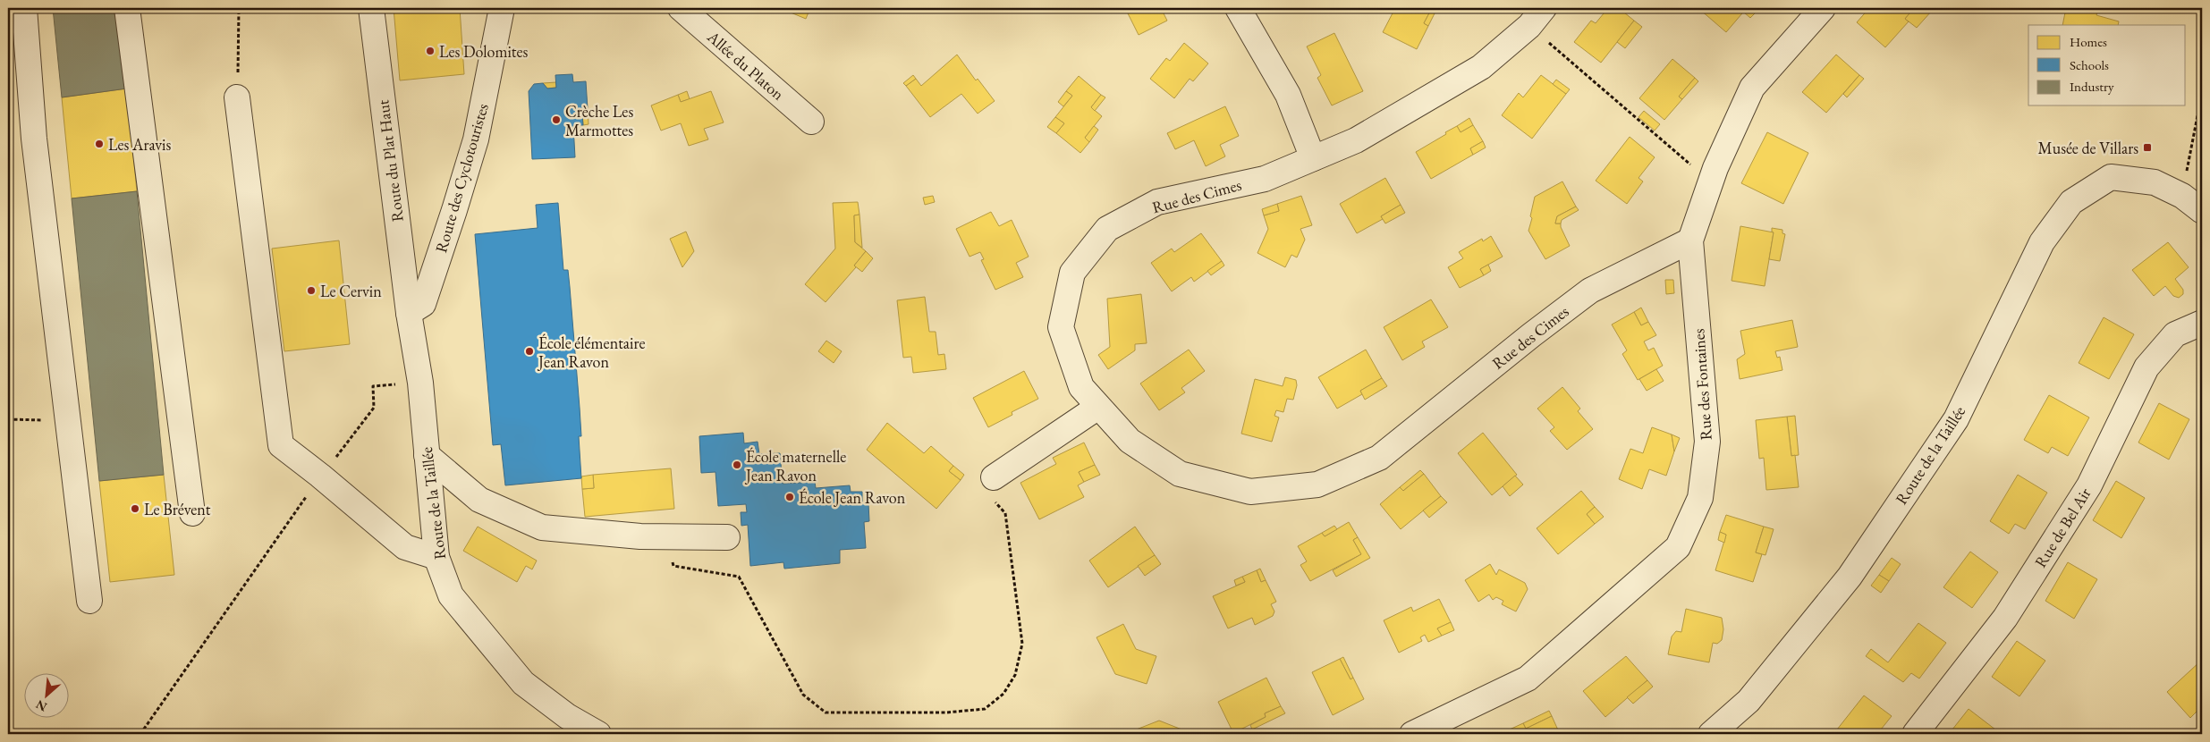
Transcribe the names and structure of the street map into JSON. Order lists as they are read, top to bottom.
{
  "streets": {
    "street": [
      "Allée du Platon",
      "Route du Plat Haut",
      "Route des Cyclotouristes",
      "Rue des Cimes",
      "Rue des Fontaines",
      "Route de la Taillée",
      "Rue de Bel Air"
    ]
  },
  "crossings": [
    ["Route du Plat Haut", "Route des Cyclotouristes"],
    ["Route du Plat Haut", "Route de la Taillée"],
    ["Route des Cyclotouristes", "Route de la Taillée"],
    ["Rue des Cimes", "Rue des Fontaines"]
  ],
  "places": {
    "other": [
      "Les Dolomites",
      "Crèche Les Marmottes",
      "Les Aravis",
      "Le Cervin",
      "École élémentaire Jean Ravon",
      "École maternelle Jean Ravon",
      "École Jean Ravon",
      "Le Brévent"
    ],
    "transit": ["Musée de Villars"]
  },
  "legend": ["Homes", "Schools", "Industry"],
  "north": "bottom left"
}
